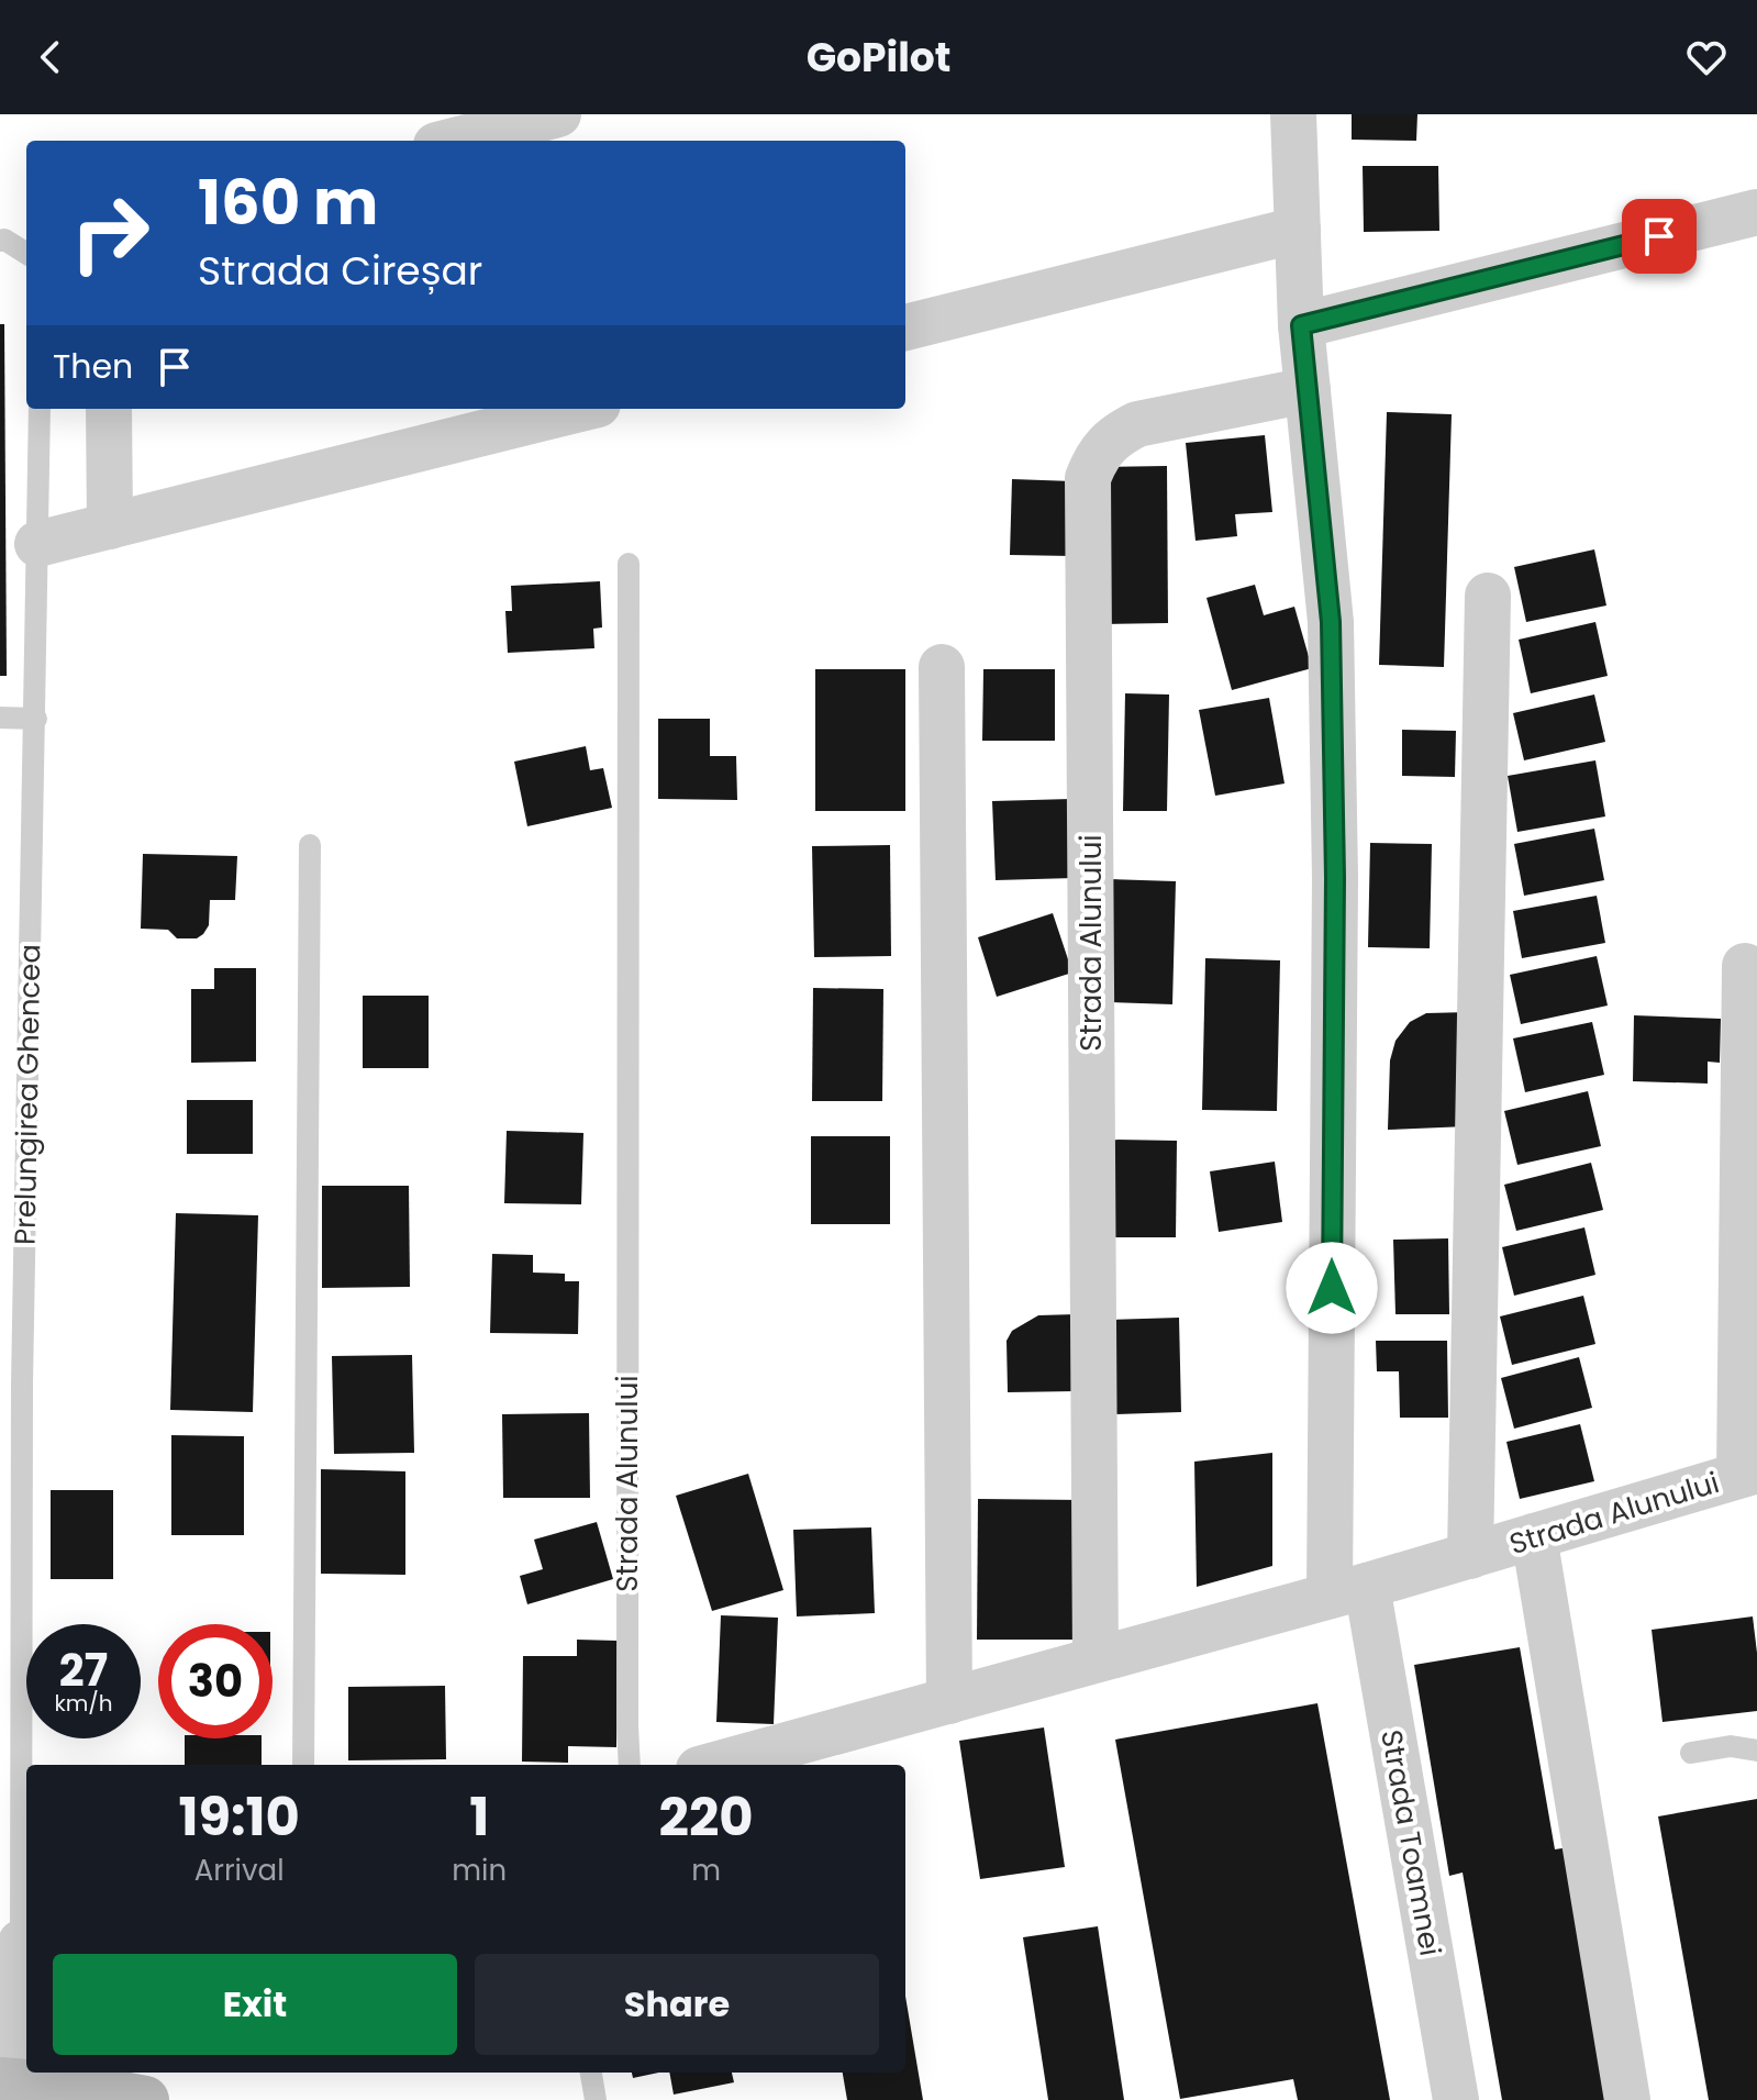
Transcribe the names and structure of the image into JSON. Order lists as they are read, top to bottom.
{
  "streets": {
    "street": ["Strada Alunului", "Strada Toamnei"],
    "lane": ["Prelungirea Ghencea"]
  },
  "crossings": [
    ["Strada Alunului", "Strada Toamnei"]
  ],
  "page": {
    "header": "GoPilot",
    "turn": ["160 m", "Strada Cireșar"],
    "then": "Then",
    "speed": "27 km/h",
    "limit": "30",
    "eta": [
      "19:10",
      "Arrival",
      "1",
      "min",
      "220",
      "m"
    ],
    "buttons": ["Exit", "Share"]
  }
}
